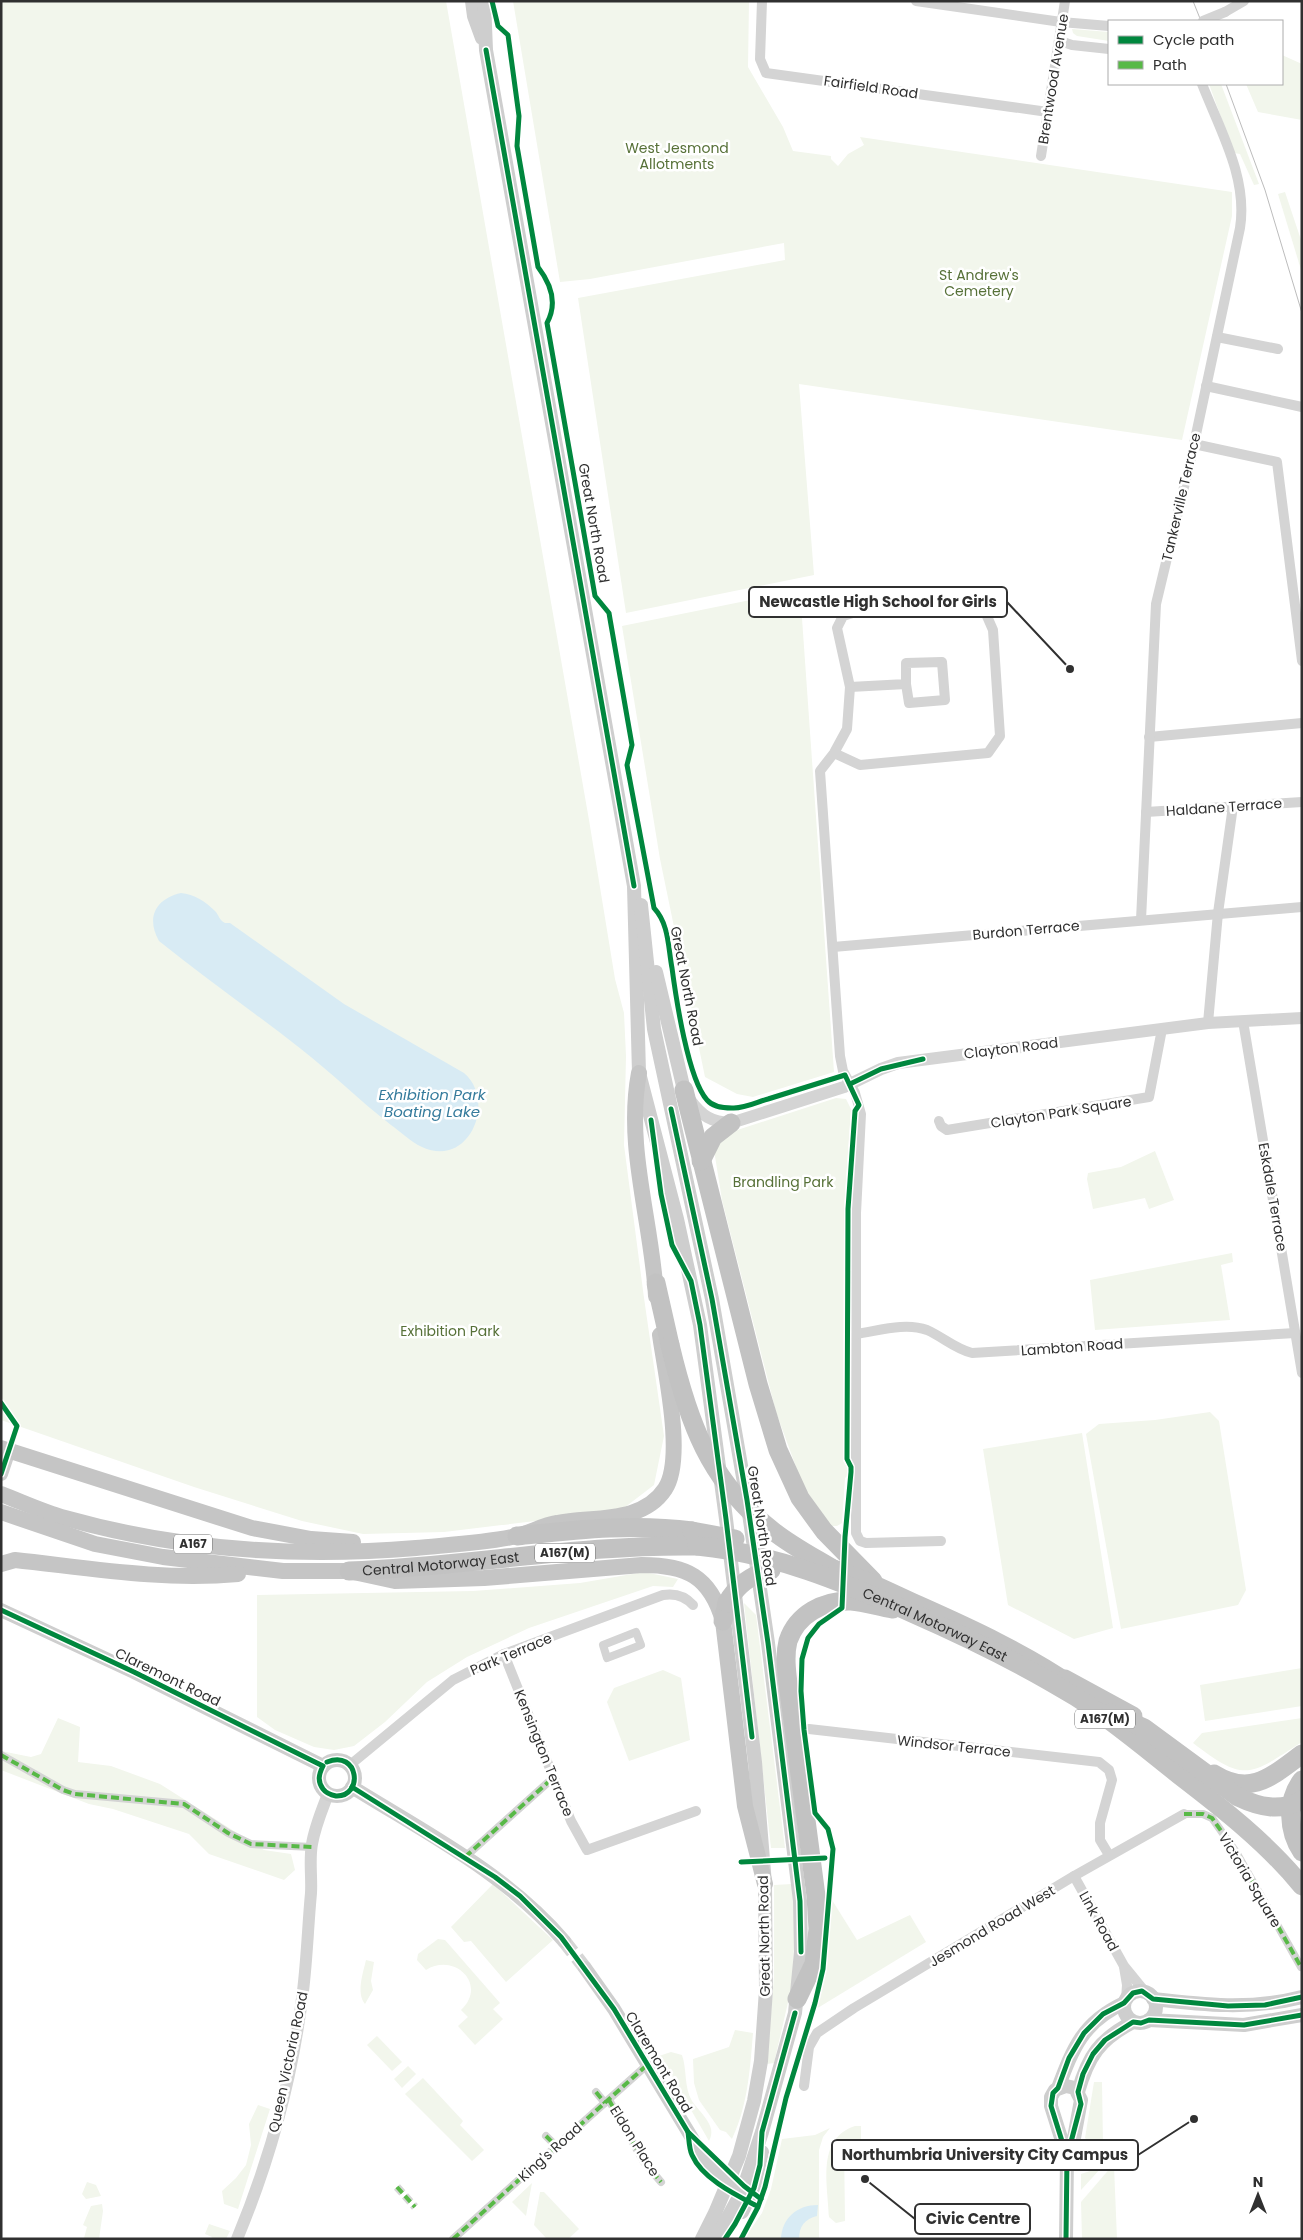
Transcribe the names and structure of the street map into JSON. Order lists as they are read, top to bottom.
{
  "streets": {
    "highway": ["A167", "A167(M)", "Central Motorway East"],
    "main road": ["Great North Road", "Claremont Road"],
    "street": [
      "Brentwood Avenue",
      "Fairfield Road",
      "Tankerville Terrace",
      "Haldane Terrace",
      "Burdon Terrace",
      "Clayton Road",
      "Clayton Park Square",
      "Eskdale Terrace",
      "Lambton Road",
      "Park Terrace",
      "Windsor Terrace",
      "Kensington Terrace",
      "Victoria Square",
      "Link Road",
      "Jesmond Road West",
      "Queen Victoria Road",
      "Eldon Place",
      "King's Road"
    ]
  },
  "crossings": [
    ["Brentwood Avenue", "Fairfield Road"],
    ["Tankerville Terrace", "Haldane Terrace"],
    ["Tankerville Terrace", "Burdon Terrace"],
    ["Great North Road", "A167(M)"],
    ["Great North Road", "Claremont Road"],
    ["Clayton Road", "Clayton Park Square"],
    ["Clayton Road", "Eskdale Terrace"],
    ["Eskdale Terrace", "Lambton Road"],
    ["A167", "Central Motorway East"],
    ["A167(M)", "Central Motorway East"],
    ["Park Terrace", "Claremont Road"],
    ["Park Terrace", "Kensington Terrace"],
    ["Park Terrace", "Queen Victoria Road"],
    ["Claremont Road", "Queen Victoria Road"],
    ["Claremont Road", "King's Road"],
    ["Windsor Terrace", "Jesmond Road West"],
    ["Victoria Square", "Jesmond Road West"],
    ["Link Road", "Jesmond Road West"],
    ["Eldon Place", "King's Road"]
  ],
  "water": ["Exhibition Park Boating Lake"],
  "parks": [
    "West Jesmond Allotments",
    "St Andrew's Cemetery",
    "Brandling Park",
    "Exhibition Park"
  ],
  "places": ["Newcastle High School for Girls", "Northumbria University City Campus", "Civic Centre"],
  "legend": ["Cycle path", "Path"],
  "north": "top"
}
